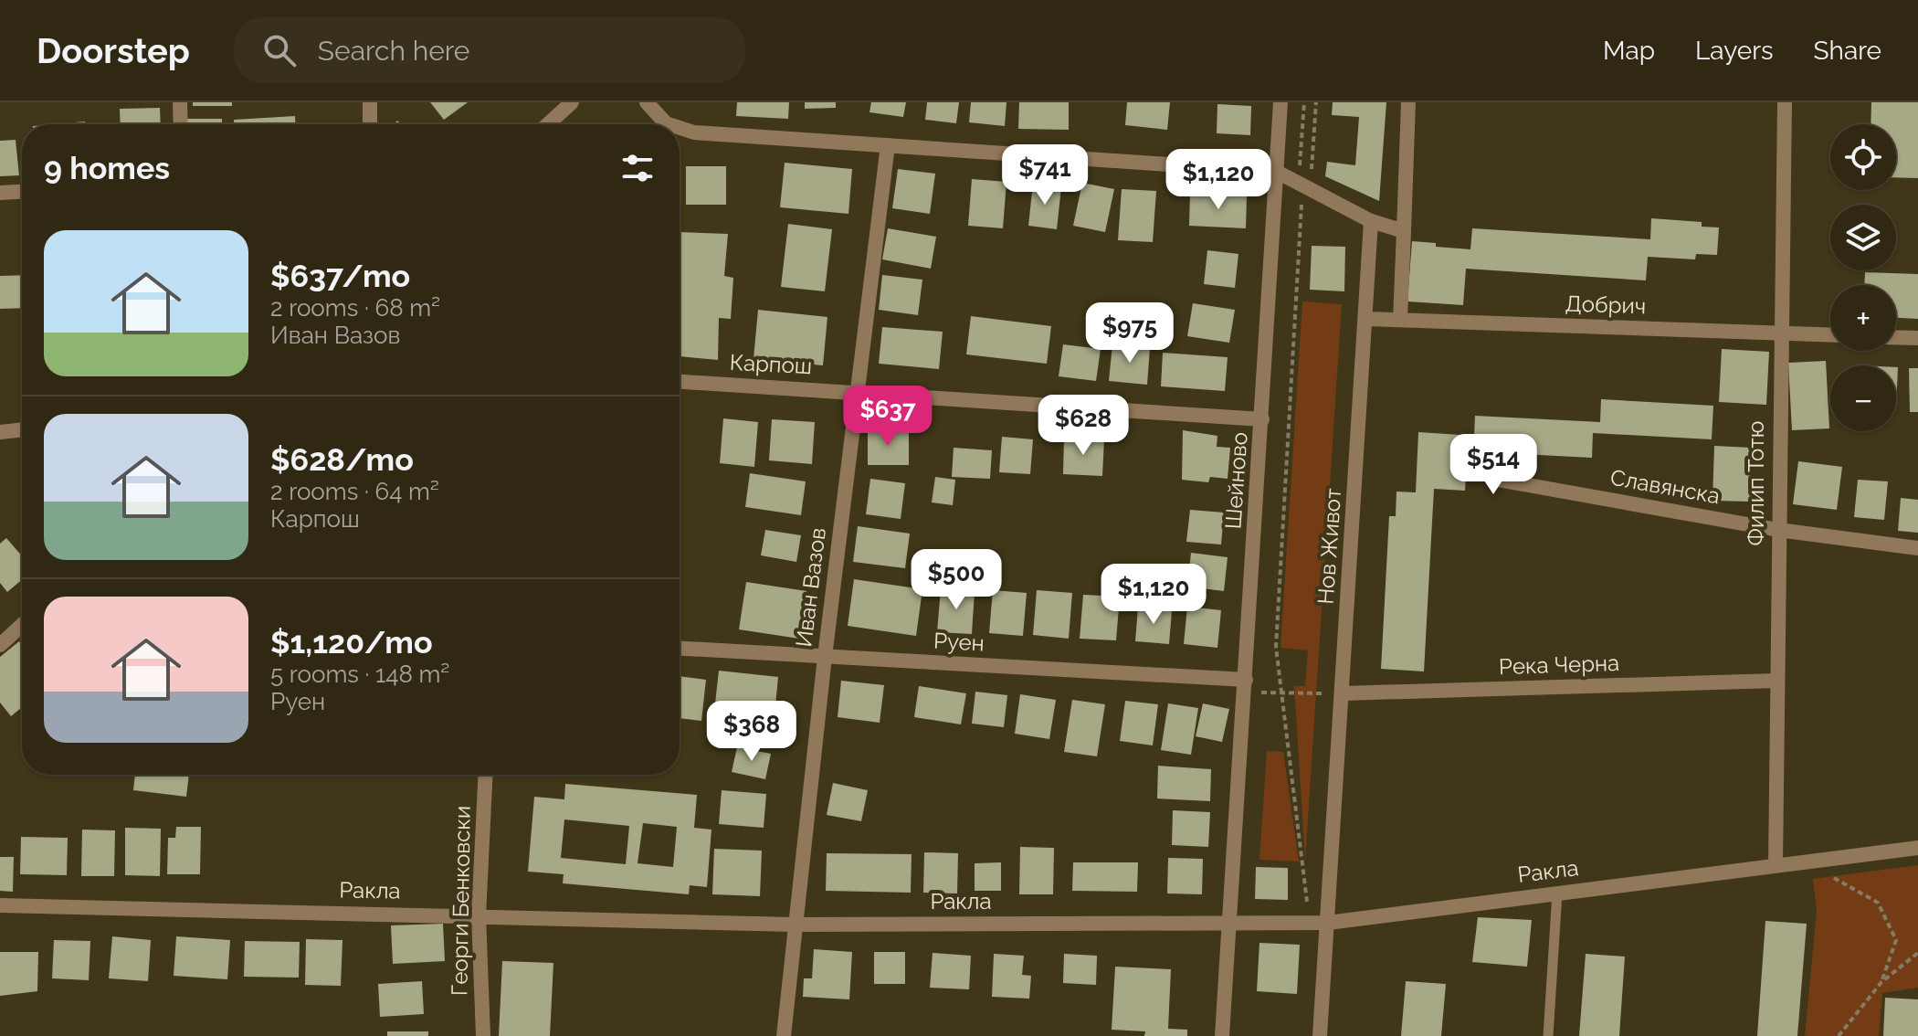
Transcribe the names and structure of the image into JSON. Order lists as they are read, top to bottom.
{
  "streets": {
    "street": [
      "Добрич",
      "Карпош",
      "Шейново",
      "Филип Тотю",
      "Славянска",
      "Нов Живот",
      "Иван Вазов",
      "Руен",
      "Река Черна",
      "Ракла",
      "Георги Бенковски"
    ]
  },
  "crossings": [
    ["Добрич", "Филип Тотю"],
    ["Добрич", "Нов Живот"],
    ["Карпош", "Шейново"],
    ["Карпош", "Иван Вазов"],
    ["Шейново", "Руен"],
    ["Шейново", "Ракла"],
    ["Филип Тотю", "Славянска"],
    ["Филип Тотю", "Река Черна"],
    ["Филип Тотю", "Ракла"],
    ["Нов Живот", "Река Черна"],
    ["Нов Живот", "Ракла"],
    ["Иван Вазов", "Руен"],
    ["Иван Вазов", "Ракла"],
    ["Ракла", "Георги Бенковски"]
  ],
  "page": {
    "header": "Doorstep",
    "search": "Search here",
    "nav": ["Map", "Layers", "Share"],
    "map_buttons": ["+", "−"],
    "heading": "9 homes",
    "price": [
      "$741",
      "$1,120",
      "$975",
      "$637",
      "$628",
      "$514",
      "$500",
      "$1,120",
      "$368"
    ],
    "list": [
      {
        "name": "$637/mo",
        "note": "2 rooms · 68 m² · Иван Вазов"
      },
      {
        "name": "$628/mo",
        "note": "2 rooms · 64 m² · Карпош"
      },
      {
        "name": "$1,120/mo",
        "note": "5 rooms · 148 m² · Руен"
      }
    ]
  }
}
